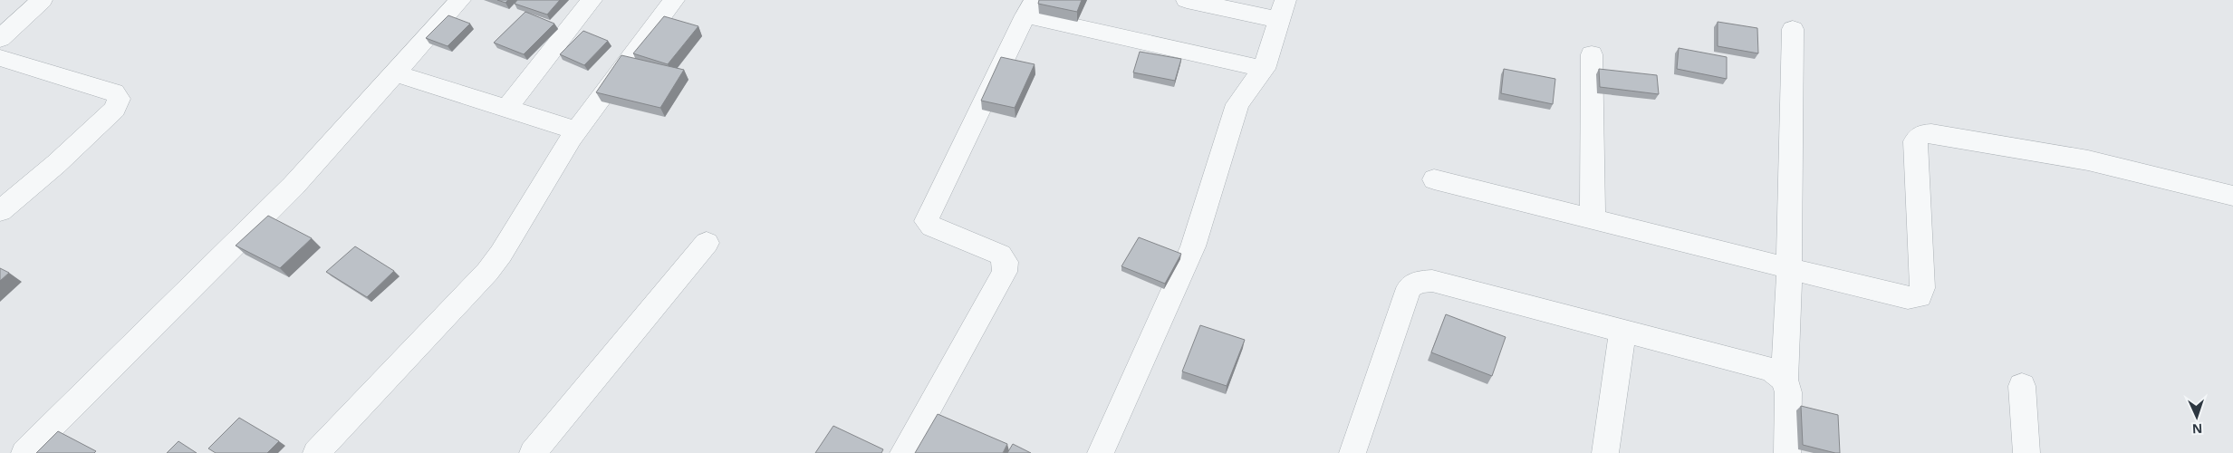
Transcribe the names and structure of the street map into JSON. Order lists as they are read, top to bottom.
{
  "north": "bottom"
}
